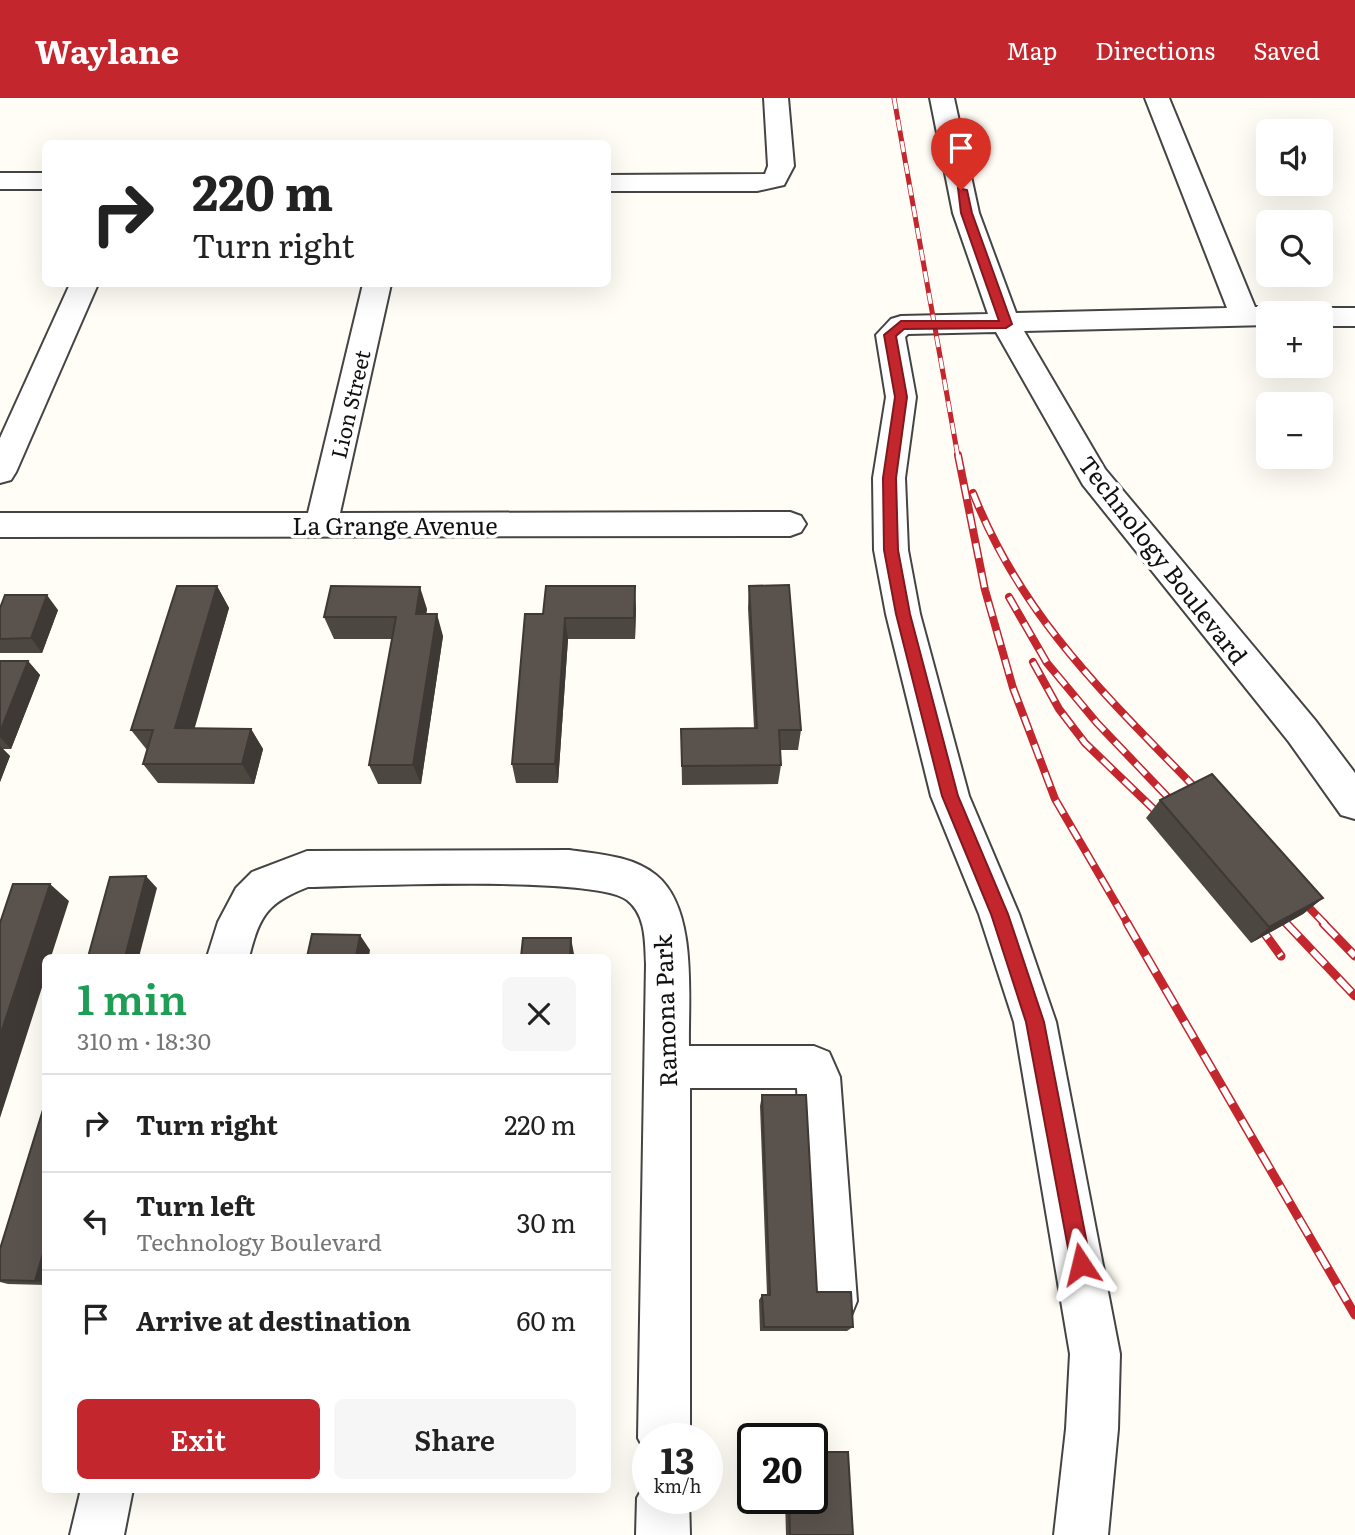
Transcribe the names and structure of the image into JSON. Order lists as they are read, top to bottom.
{
  "streets": {
    "street": [
      "Lion Street",
      "La Grange Avenue",
      "Technology Boulevard",
      "Ramona Park"
    ]
  },
  "crossings": [
    ["Lion Street", "La Grange Avenue"]
  ],
  "page": {
    "header": "Waylane",
    "nav": ["Map", "Directions", "Saved"],
    "map_buttons": ["+", "−"],
    "turn": ["220 m", "Turn right"],
    "heading": ["1 min", "310 m · 18:30"],
    "list": [
      {
        "name": "Turn right",
        "value": "220 m"
      },
      {
        "name": "Turn left",
        "note": "Technology Boulevard",
        "value": "30 m"
      },
      {
        "name": "Arrive at destination",
        "value": "60 m"
      }
    ],
    "buttons": ["Exit", "Share"],
    "speed": "13 km/h",
    "limit": "20"
  }
}
